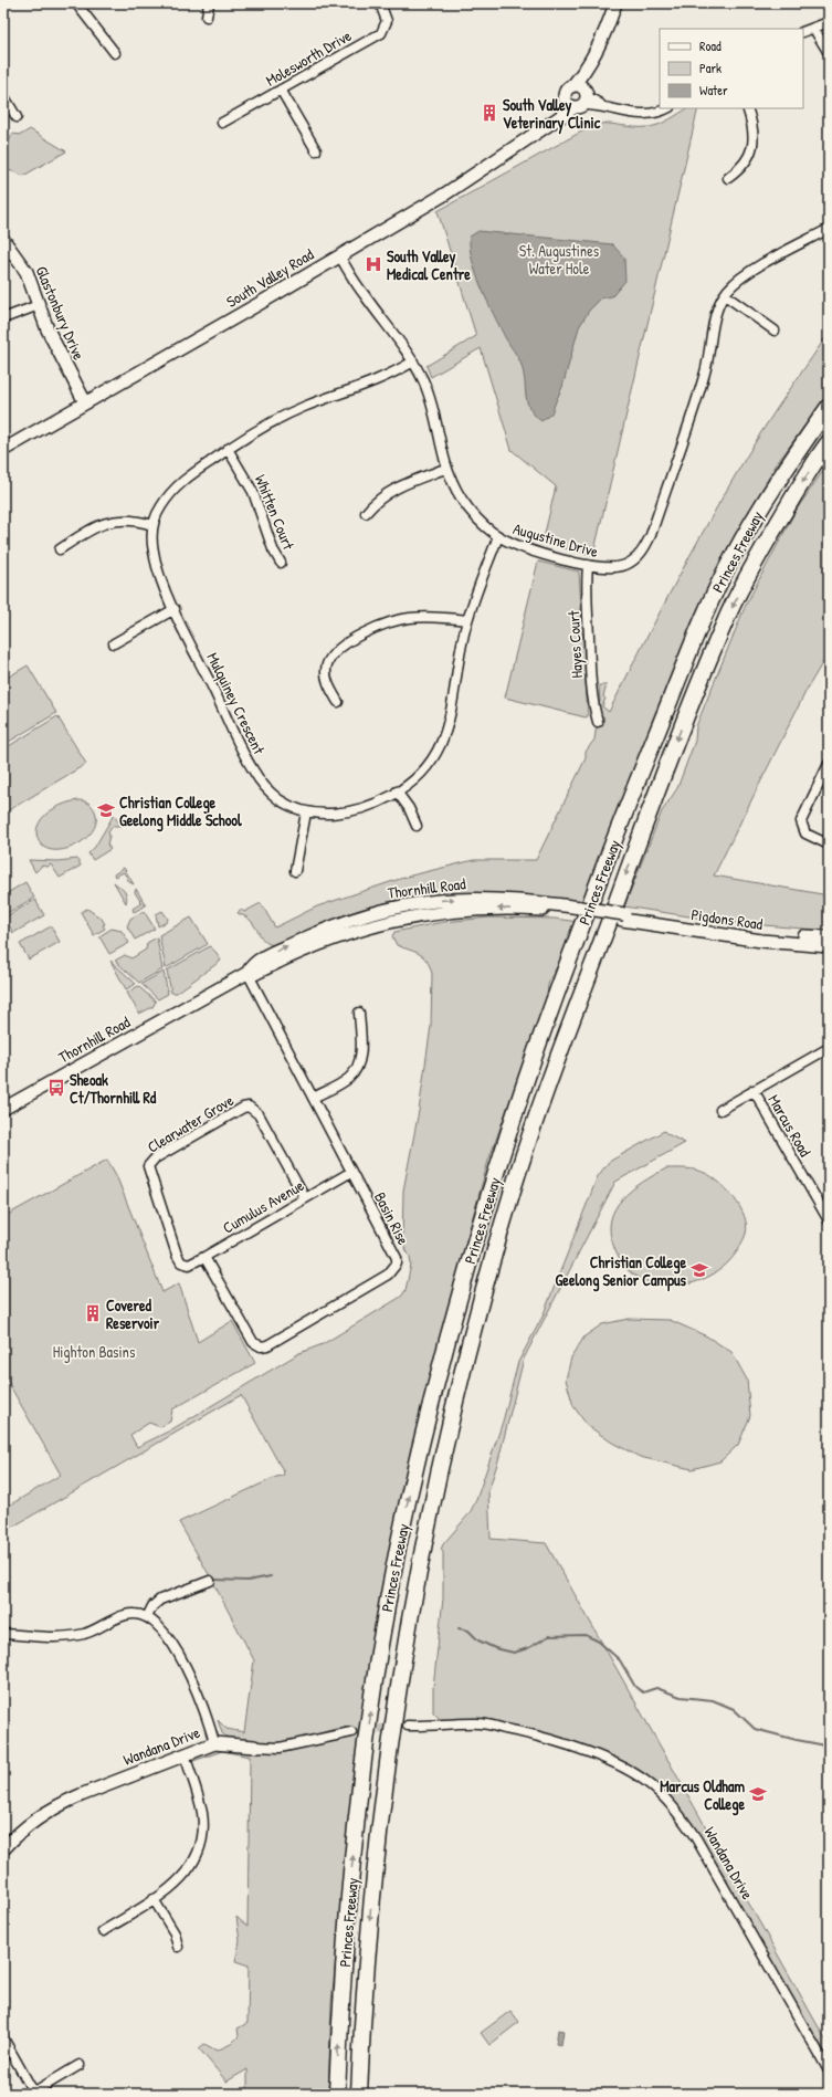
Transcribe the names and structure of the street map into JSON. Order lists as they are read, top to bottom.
{
  "streets": {
    "highway": ["Princes Freeway"],
    "street": [
      "Molesworth Drive",
      "South Valley Road",
      "Glastonbury Drive",
      "Whitten Court",
      "Augustine Drive",
      "Hayes Court",
      "Mulquiney Crescent",
      "Thornhill Road",
      "Pigdons Road",
      "Clearwater Grove",
      "Marcus Road",
      "Cumulus Avenue",
      "Basin Rise",
      "Wandana Drive"
    ]
  },
  "crossings": [
    ["South Valley Road", "Glastonbury Drive"],
    ["South Valley Road", "Augustine Drive"],
    ["Whitten Court", "Mulquiney Crescent"],
    ["Augustine Drive", "Hayes Court"],
    ["Augustine Drive", "Mulquiney Crescent"],
    ["Thornhill Road", "Pigdons Road"],
    ["Thornhill Road", "Basin Rise"],
    ["Clearwater Grove", "Cumulus Avenue"],
    ["Cumulus Avenue", "Basin Rise"]
  ],
  "parks": ["St. Augustines Water Hole", "Highton Basins"],
  "places": {
    "building": ["South Valley Veterinary Clinic", "Covered Reservoir"],
    "hospital": ["South Valley Medical Centre"],
    "school or university": ["Christian College Geelong Middle School", "Christian College Geelong Senior Campus", "Marcus Oldham College"],
    "bus stop": ["Sheoak Ct/Thornhill Rd"]
  },
  "legend": ["Road", "Park", "Water"]
}
